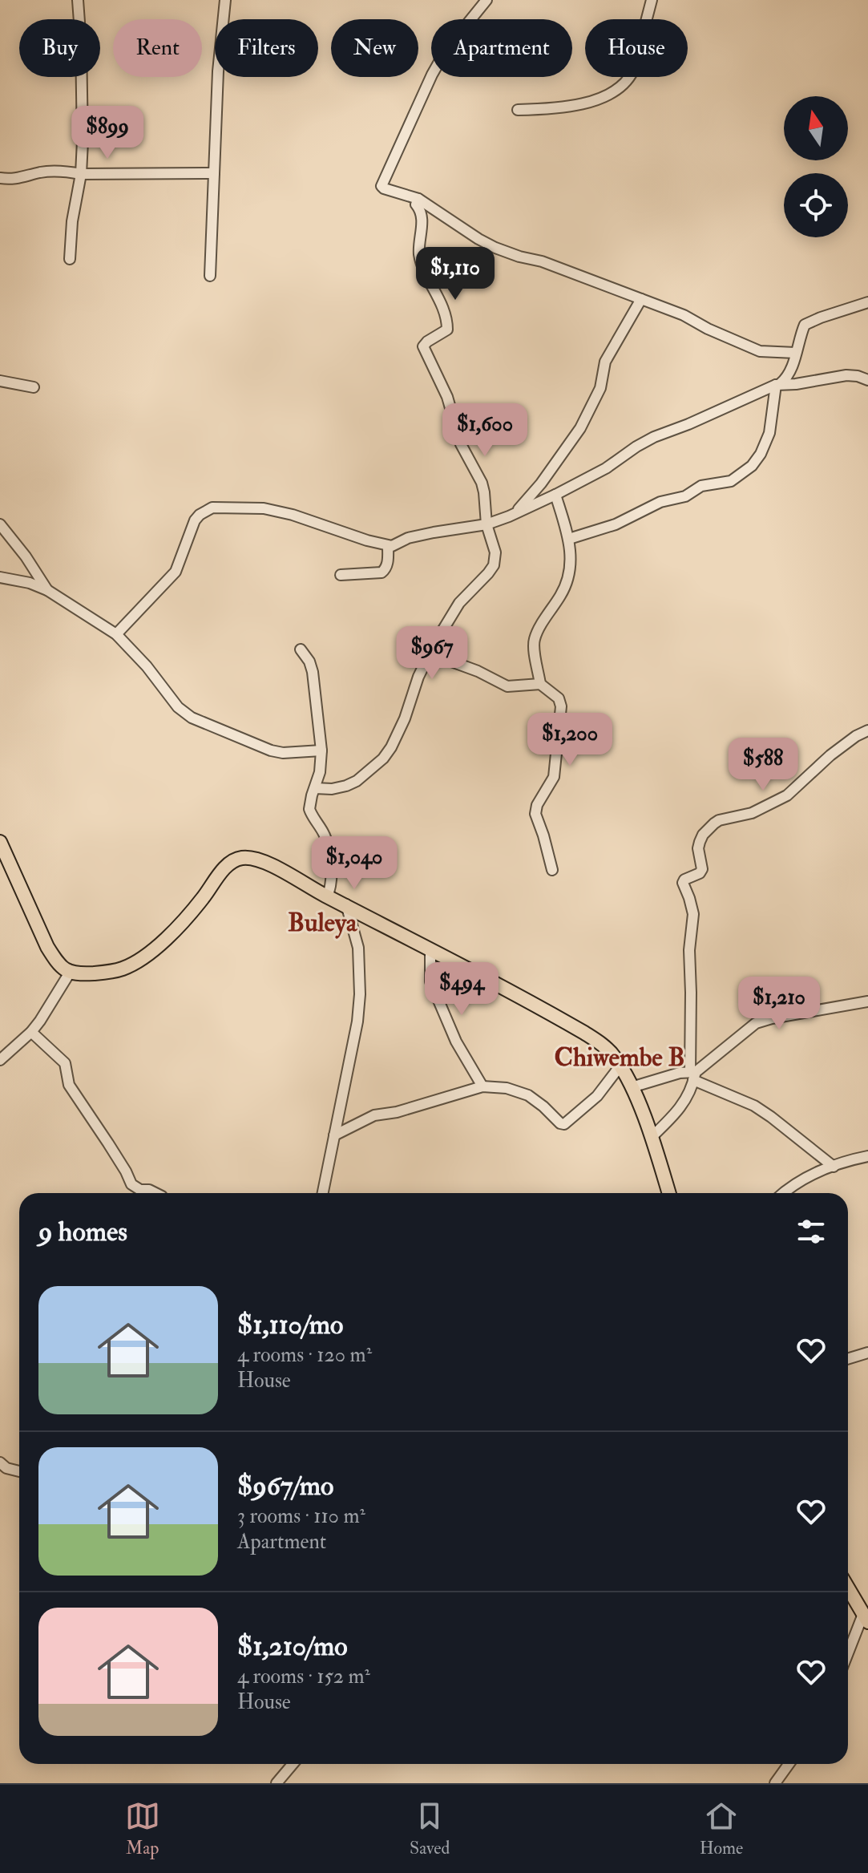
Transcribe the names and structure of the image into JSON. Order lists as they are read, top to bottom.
{
  "districts": ["Buleya", "Chiwembe B"],
  "north": "top",
  "page": {
    "chip": [
      "Buy",
      "Rent",
      "Filters",
      "New",
      "Apartment",
      "House"
    ],
    "price": [
      "$899",
      "$1,110",
      "$1,600",
      "$967",
      "$1,200",
      "$588",
      "$1,040",
      "$494",
      "$1,210"
    ],
    "heading": "9 homes",
    "list": [
      {
        "name": "$1,110/mo",
        "note": "4 rooms · 120 m² · House"
      },
      {
        "name": "$967/mo",
        "note": "3 rooms · 110 m² · Apartment"
      },
      {
        "name": "$1,210/mo",
        "note": "4 rooms · 152 m² · House"
      }
    ],
    "tabs": ["Map", "Saved", "Home"]
  }
}
